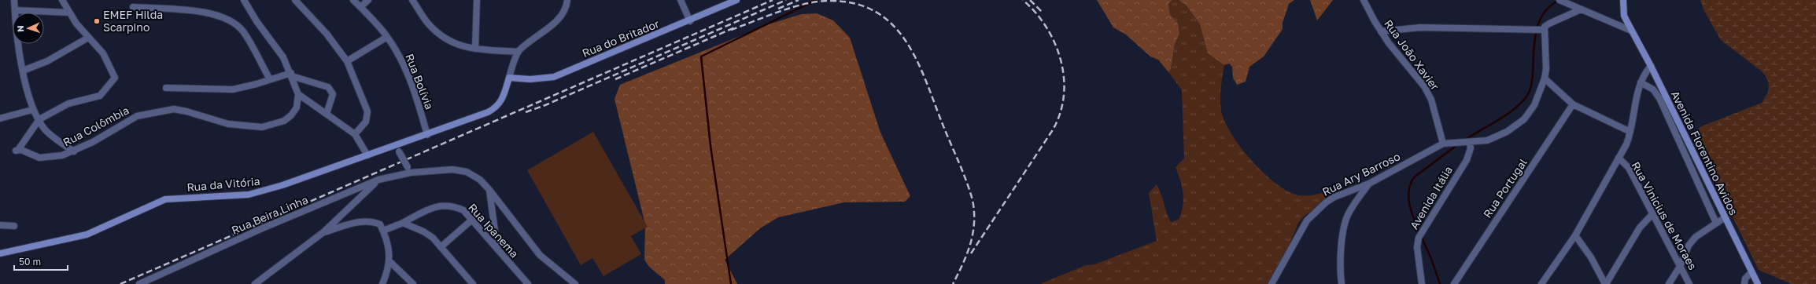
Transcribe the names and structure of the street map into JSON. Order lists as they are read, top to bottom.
{
  "streets": {
    "street": [
      "Rua do Britador",
      "Rua João Xavier",
      "Rua Bolívia",
      "Rua Colômbia",
      "Avenida Florentino Avidos",
      "Rua Ary Barroso",
      "Rua da Vitória",
      "Rua Portugal",
      "Avenida Itália",
      "Rua Beira Linha",
      "Rua Vinicius de Moraes",
      "Rua Ipanema"
    ]
  },
  "crossings": [
    ["Rua do Britador", "Rua da Vitória"],
    ["Rua João Xavier", "Rua Ary Barroso"],
    ["Rua Bolívia", "Rua da Vitória"]
  ],
  "places": ["EMEF Hilda Scarpino"],
  "scale_bar": "50 m",
  "north": "left"
}
